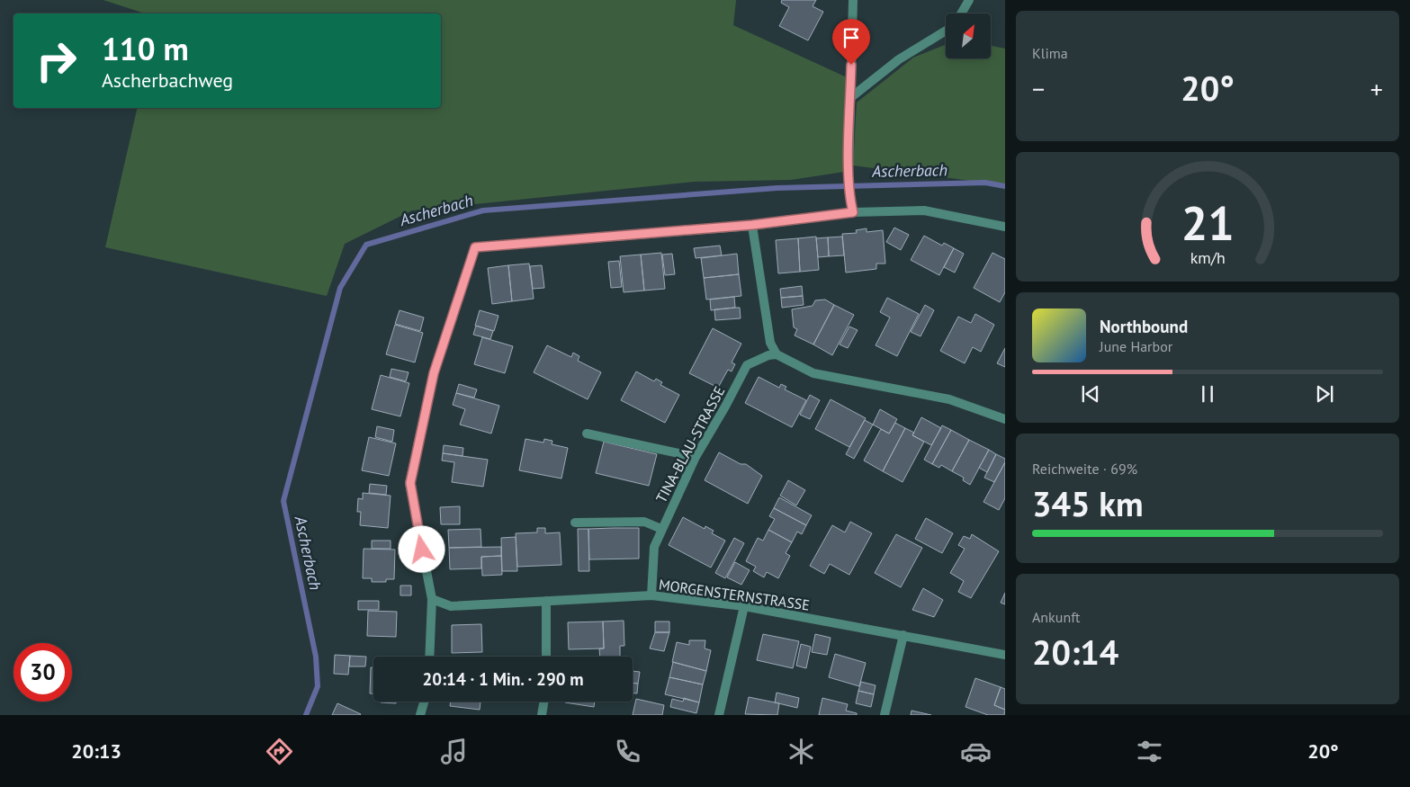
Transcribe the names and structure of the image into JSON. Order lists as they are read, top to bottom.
{
  "streets": {
    "street": ["TINA-BLAU-STRASSE", "MORGENSTERNSTRASSE"]
  },
  "crossings": [
    ["TINA-BLAU-STRASSE", "MORGENSTERNSTRASSE"]
  ],
  "water": ["Ascherbach"],
  "north": "top right",
  "page": {
    "tile": [
      "Klima",
      ["Reichweite · 69%", "345 km"],
      ["Ankunft", "20:14"]
    ],
    "turn": ["110 m", "Ascherbachweg"],
    "heat": ["−", "20°", "+"],
    "song": ["Northbound", "June Harbor"],
    "limit": "30",
    "trip": "20:14 · 1 Min. · 290 m",
    "tabs": ["20:13", "20°"],
    "gauge": ["21", "km/h"]
  }
}
